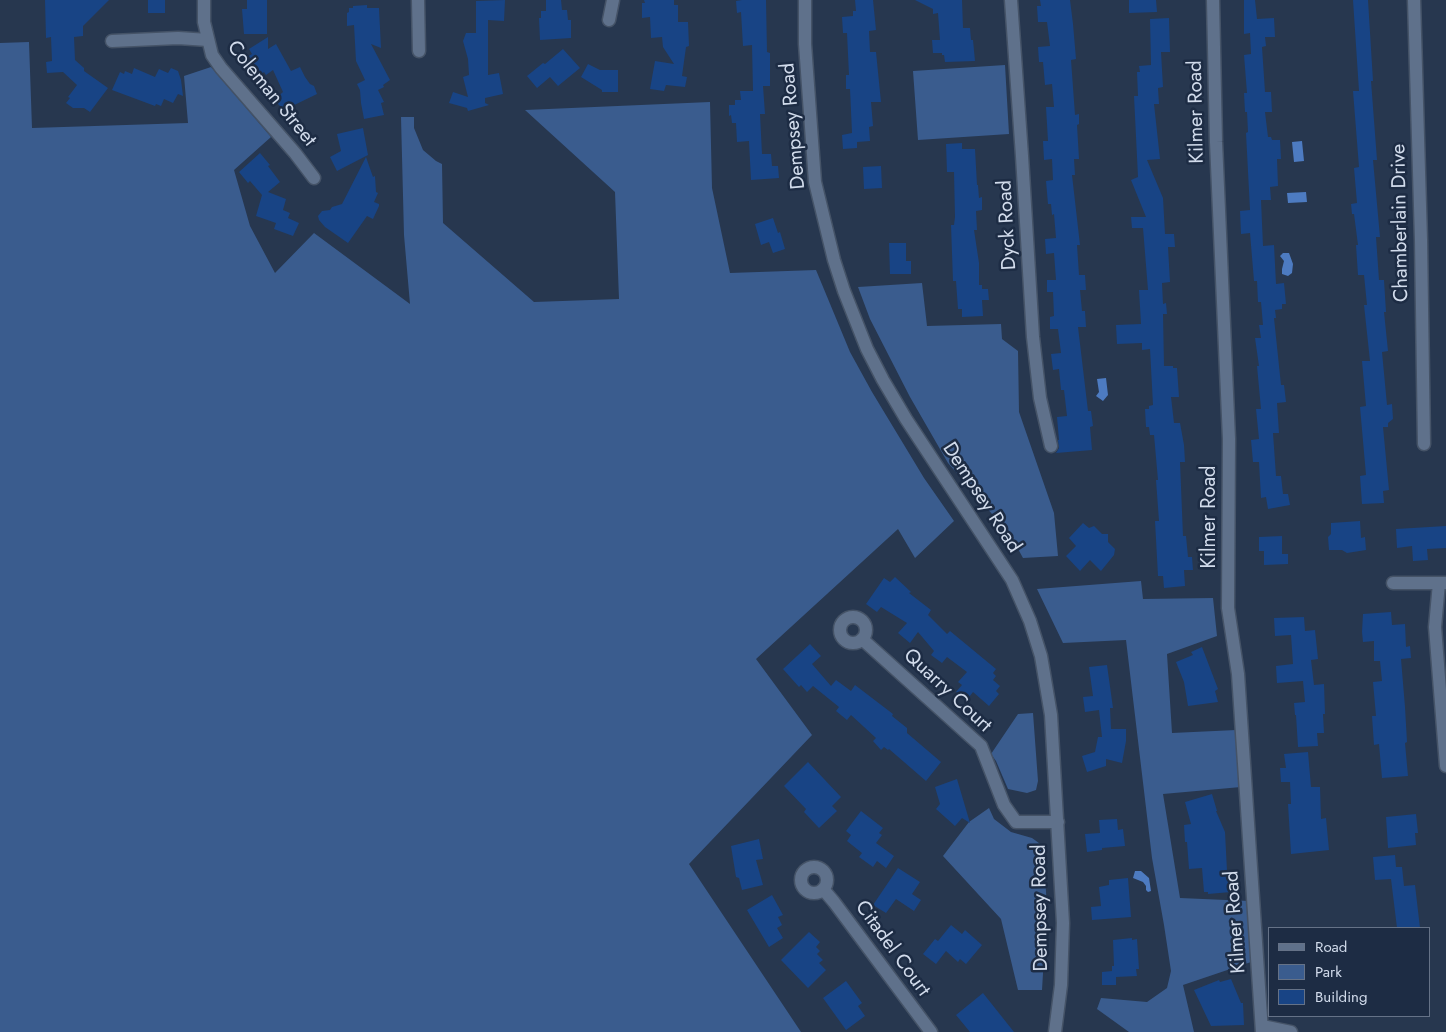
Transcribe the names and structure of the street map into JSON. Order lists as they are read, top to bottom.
{
  "streets": {
    "street": [
      "Coleman Street",
      "Kilmer Road",
      "Dempsey Road",
      "Chamberlain Drive",
      "Dyck Road",
      "Quarry Court",
      "Citadel Court"
    ]
  },
  "crossings": [
    ["Dempsey Road", "Quarry Court"]
  ],
  "legend": ["Road", "Park", "Building"]
}
